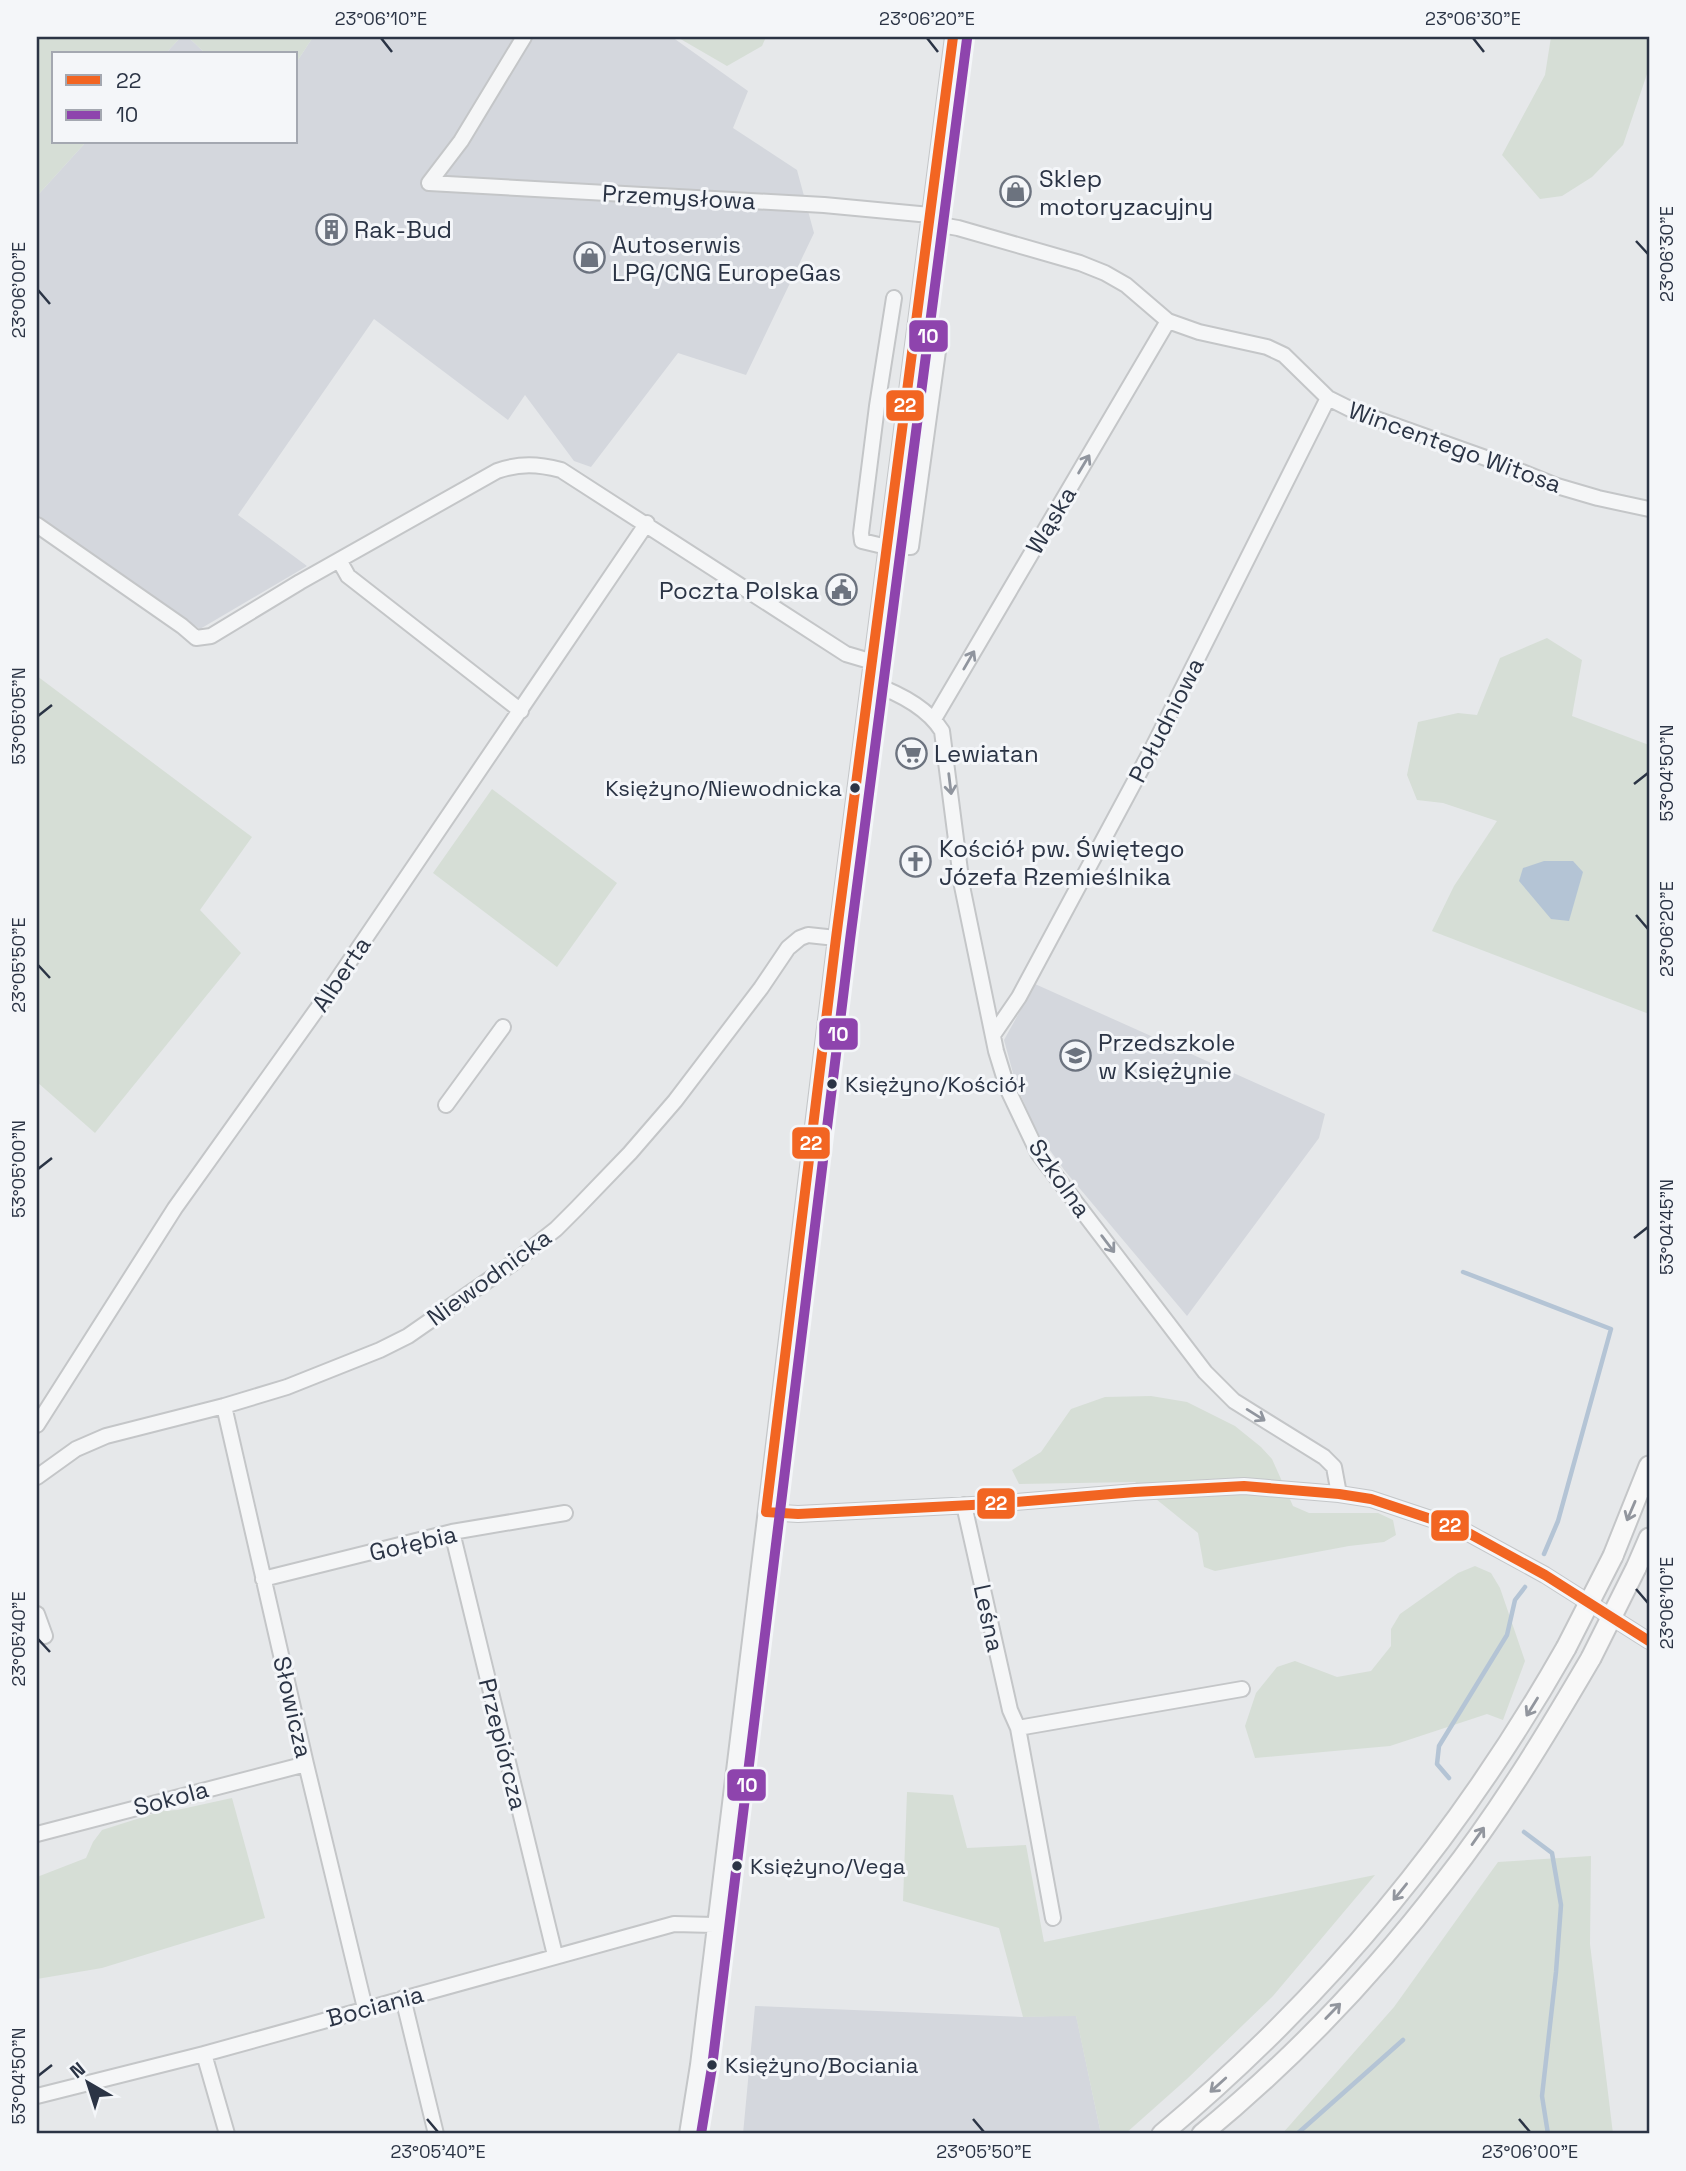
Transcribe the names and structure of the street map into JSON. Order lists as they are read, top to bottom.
{
  "streets": {
    "street": [
      "Przemysłowa",
      "Wincentego Witosa",
      "Wąska",
      "Południowa",
      "Alberta",
      "Szkolna",
      "Niewodnicka",
      "Gołębia",
      "Leśna",
      "Słowicza",
      "Przepiórcza",
      "Sokola",
      "Bociania"
    ]
  },
  "crossings": [
    ["Przemysłowa", "Wincentego Witosa"],
    ["Wincentego Witosa", "Wąska"],
    ["Wincentego Witosa", "Południowa"],
    ["Wąska", "Szkolna"],
    ["Południowa", "Szkolna"],
    ["Niewodnicka", "Słowicza"],
    ["Gołębia", "Słowicza"],
    ["Gołębia", "Przepiórcza"],
    ["Słowicza", "Sokola"],
    ["Słowicza", "Bociania"],
    ["Przepiórcza", "Bociania"]
  ],
  "one_way": ["Wąska", "Szkolna"],
  "places": {
    "shop": ["Sklep motoryzacyjny", "Autoserwis LPG/CNG EuropeGas"],
    "building": ["Rak-Bud"],
    "public building": ["Poczta Polska"],
    "supermarket": ["Lewiatan"],
    "other": [
      "Księżyno/Niewodnicka",
      "Księżyno/Kościół",
      "Księżyno/Vega",
      "Księżyno/Bociania"
    ],
    "church": ["Kościół pw. Świętego Józefa Rzemieślnika"],
    "school or university": ["Przedszkole w Księżynie"]
  },
  "lines": ["transit line 22", "transit line 10"],
  "legend": ["22", "10"],
  "north": "top left",
  "coordinates": [
    "23°06'10\"E",
    "23°06'20\"E",
    "23°06'30\"E",
    "23°06'00\"E",
    "53°05'05\"N",
    "53°04'50\"N",
    "23°05'50\"E",
    "53°05'00\"N",
    "53°04'45\"N",
    "23°05'40\"E"
  ]
}
